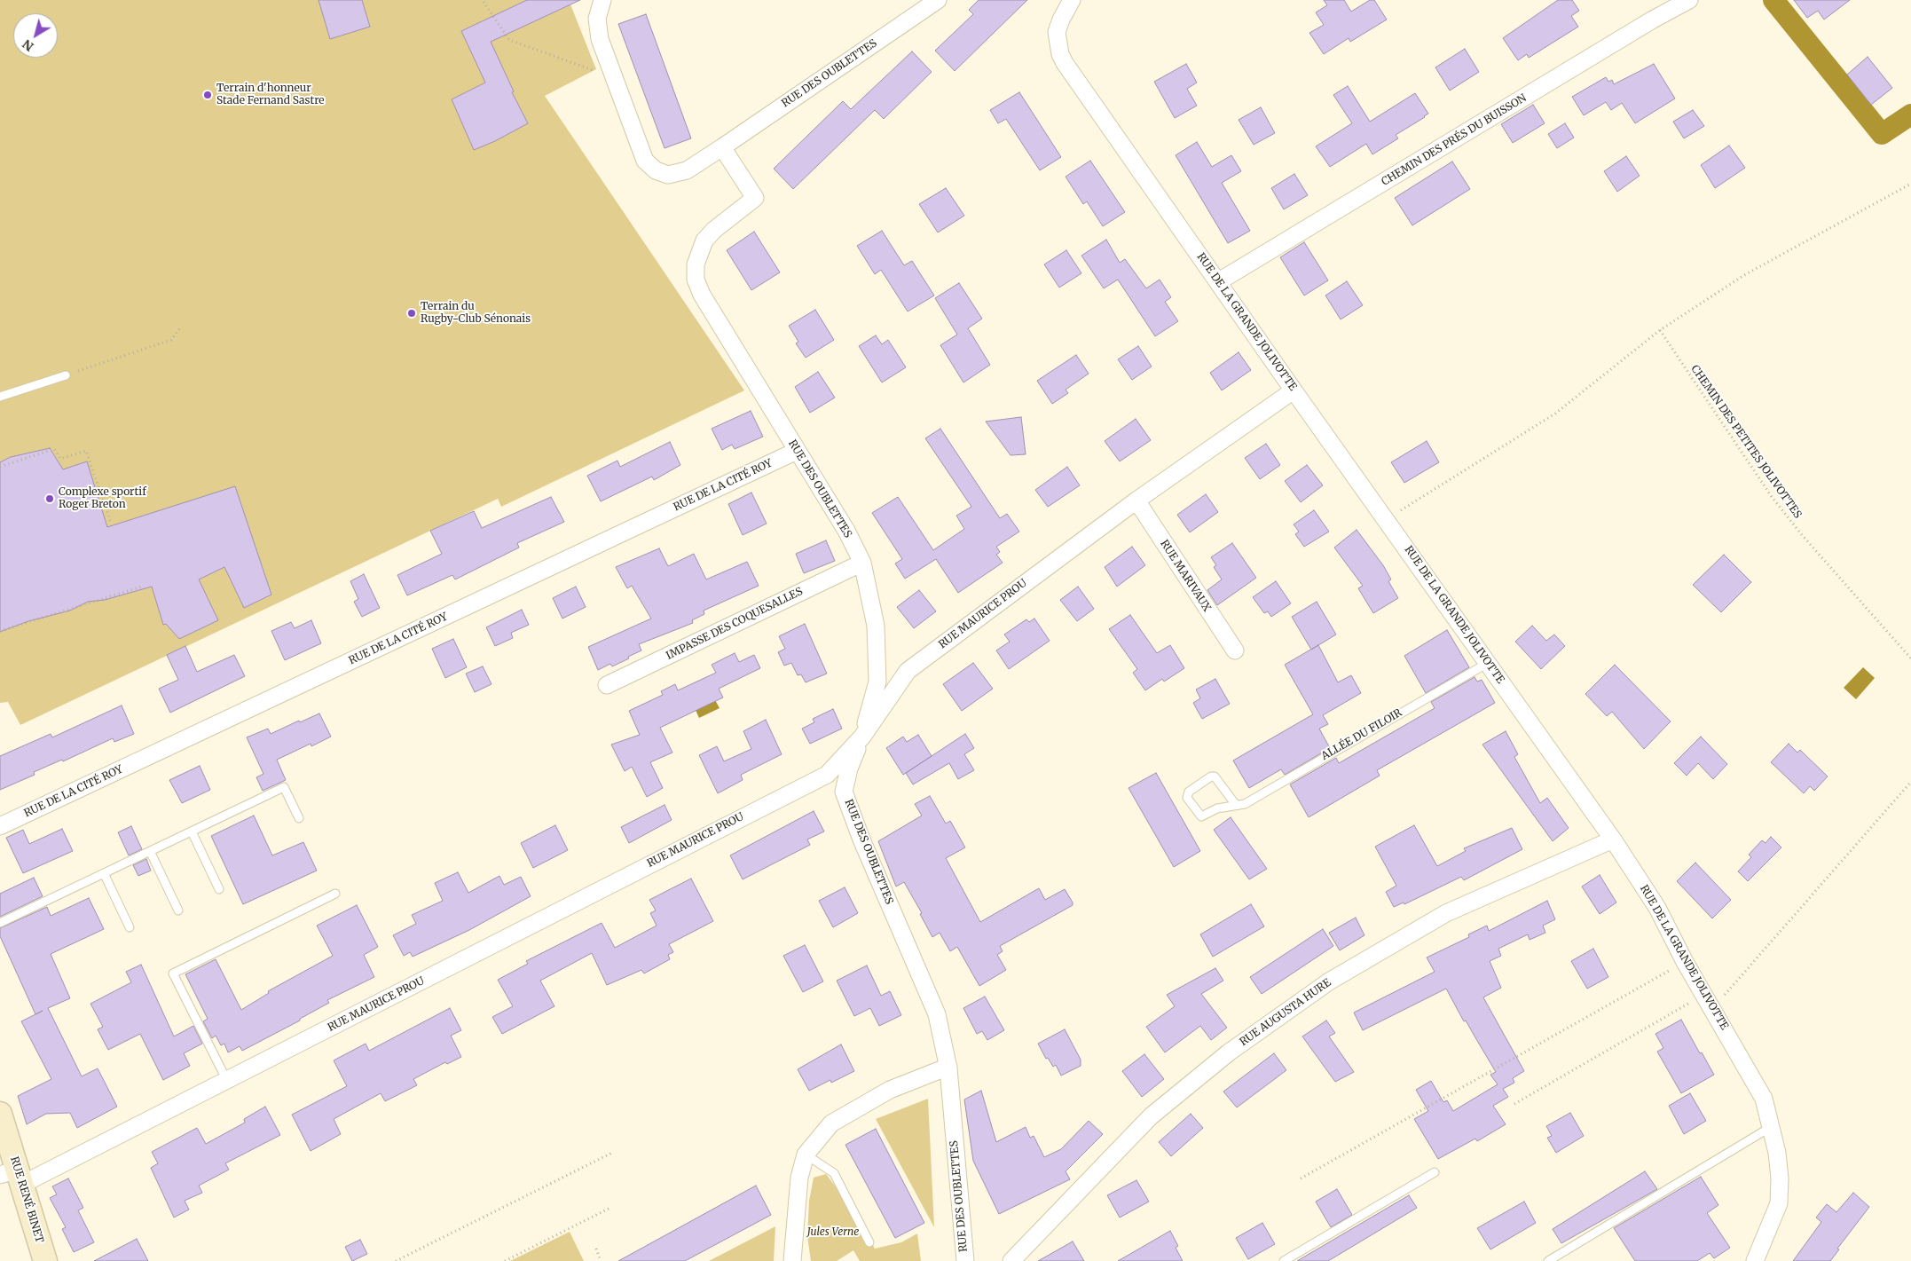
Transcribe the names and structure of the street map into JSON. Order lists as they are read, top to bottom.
{
  "streets": {
    "street": [
      "RUE DES OUBLETTES",
      "CHEMIN DES PRÉS DU BUISSON",
      "RUE DE LA GRANDE JOLIVOTTE",
      "RUE DE LA CITÉ ROY",
      "RUE MARIVAUX",
      "RUE MAURICE PROU",
      "IMPASSE DES COQUESALLES",
      "RUE AUGUSTA HURE",
      "RUE RENÉ BINET"
    ],
    "lane": ["ALLÉE DU FILOIR"],
    "path": ["CHEMIN DES PETITES JOLIVOTTES"]
  },
  "crossings": [
    ["RUE DES OUBLETTES", "RUE DE LA CITÉ ROY"],
    ["RUE DES OUBLETTES", "RUE MAURICE PROU"],
    ["RUE DES OUBLETTES", "IMPASSE DES COQUESALLES"],
    ["CHEMIN DES PRÉS DU BUISSON", "RUE DE LA GRANDE JOLIVOTTE"],
    ["RUE DE LA GRANDE JOLIVOTTE", "RUE MAURICE PROU"],
    ["RUE DE LA GRANDE JOLIVOTTE", "ALLÉE DU FILOIR"],
    ["RUE DE LA GRANDE JOLIVOTTE", "RUE AUGUSTA HURE"],
    ["RUE MARIVAUX", "RUE MAURICE PROU"],
    ["RUE MAURICE PROU", "RUE RENÉ BINET"]
  ],
  "parks": ["Jules Verne"],
  "places": ["Terrain d'honneur Stade Fernand Sastre", "Terrain du Rugby-Club Sénonais", "Complexe sportif Roger Breton"],
  "north": "bottom left"
}
